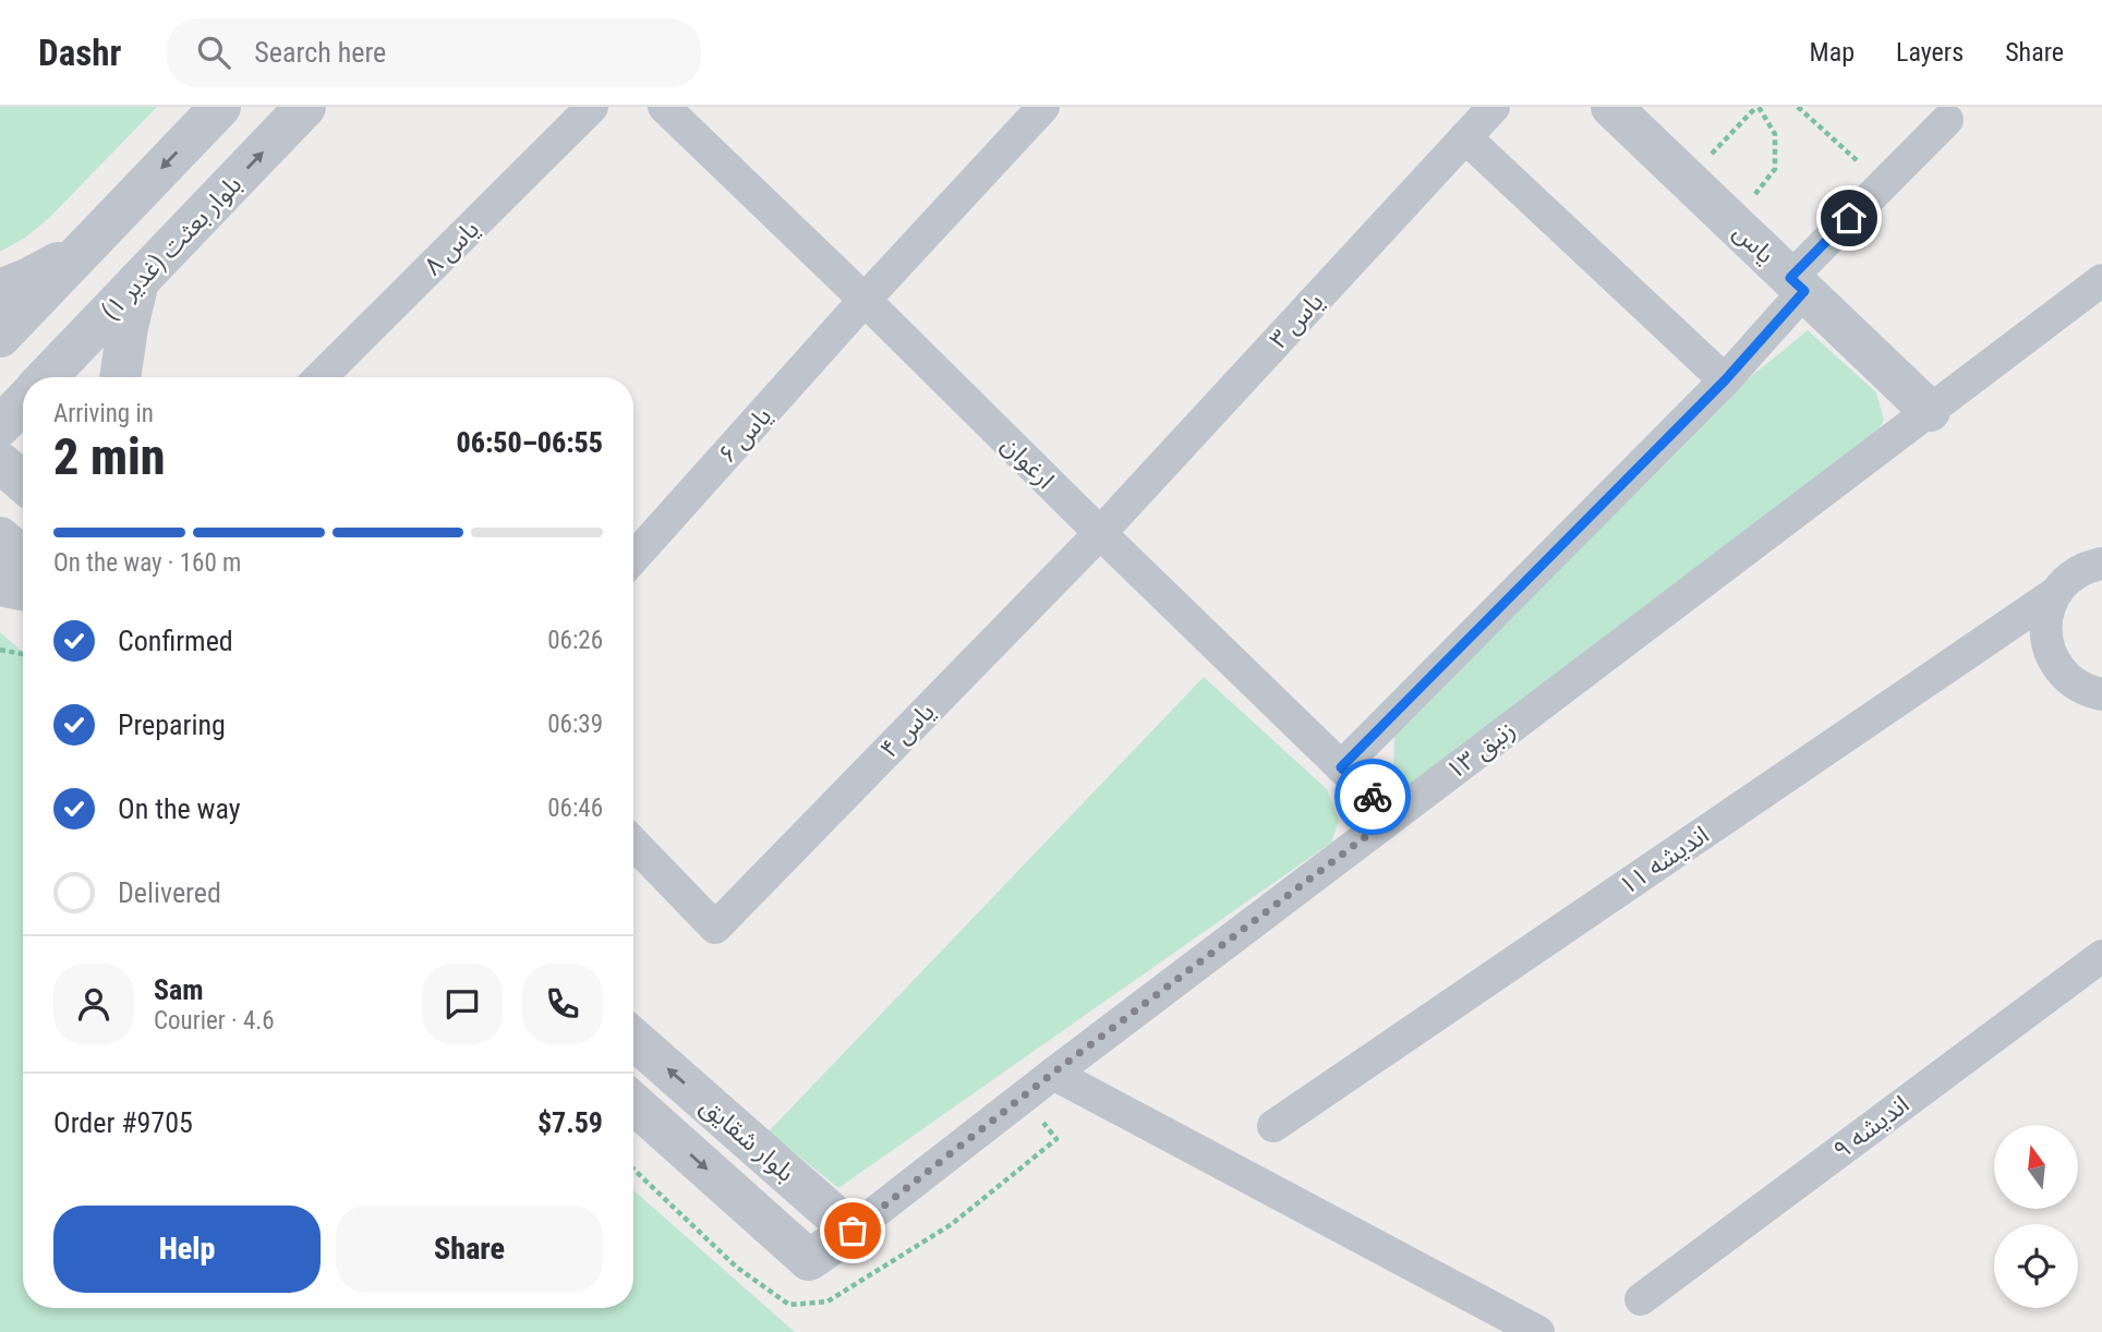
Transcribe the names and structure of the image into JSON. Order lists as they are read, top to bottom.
{
  "streets": {
    "street": [
      "یاس",
      "بلوار بعثت (غدیر ۱)",
      "یاس ۸",
      "یاس ۳",
      "یاس ۶",
      "ارغوان",
      "یاس ۴",
      "زنبق ۱۳",
      "اندیشه ۱۱",
      "اندیشه ۹",
      "بلوار شقایق"
    ]
  },
  "crossings": [
    ["یاس", "زنبق ۱۳"],
    ["یاس ۳", "ارغوان"],
    ["یاس ۳", "یاس ۴"],
    ["یاس ۶", "ارغوان"],
    ["ارغوان", "یاس ۴"],
    ["ارغوان", "زنبق ۱۳"],
    ["زنبق ۱۳", "بلوار شقایق"]
  ],
  "north": "top",
  "page": {
    "header": "Dashr",
    "search": "Search here",
    "nav": ["Map", "Layers", "Share"],
    "heading": ["2 min", "Arriving in", "06:50–06:55"],
    "panel": [
      "Sam",
      "Courier · 4.6",
      "Order #9705",
      "$7.59"
    ],
    "bar": "On the way · 160 m",
    "list": [
      ["Confirmed", "06:26"],
      ["Preparing", "06:39"],
      ["On the way", "06:46"],
      "Delivered"
    ],
    "buttons": ["Help", "Share"]
  }
}
